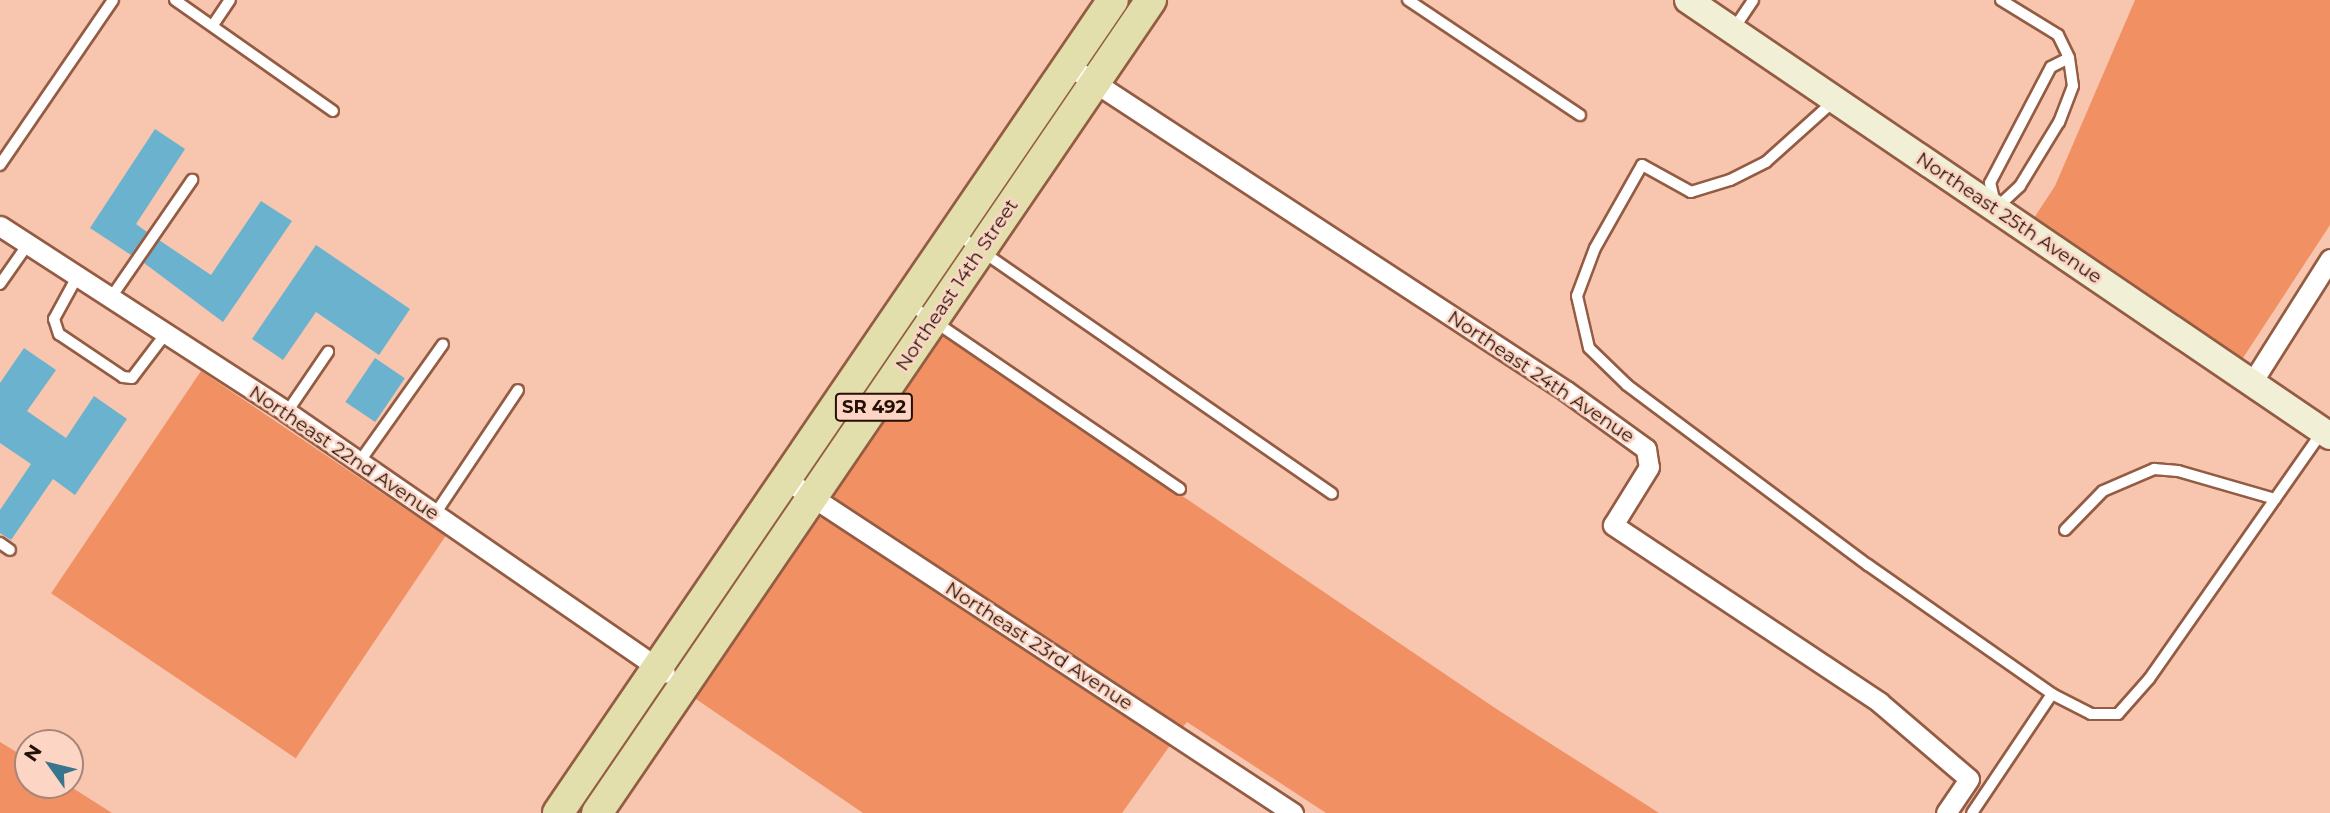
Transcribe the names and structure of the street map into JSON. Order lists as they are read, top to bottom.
{
  "streets": {
    "main road": ["Northeast 25th Avenue", "Northeast 14th Street", "SR 492"],
    "street": ["Northeast 24th Avenue", "Northeast 22nd Avenue", "Northeast 23rd Avenue"]
  },
  "crossings": [
    ["Northeast 14th Street", "Northeast 24th Avenue"],
    ["Northeast 14th Street", "Northeast 22nd Avenue"],
    ["Northeast 14th Street", "Northeast 23rd Avenue"]
  ],
  "north": "top left"
}
